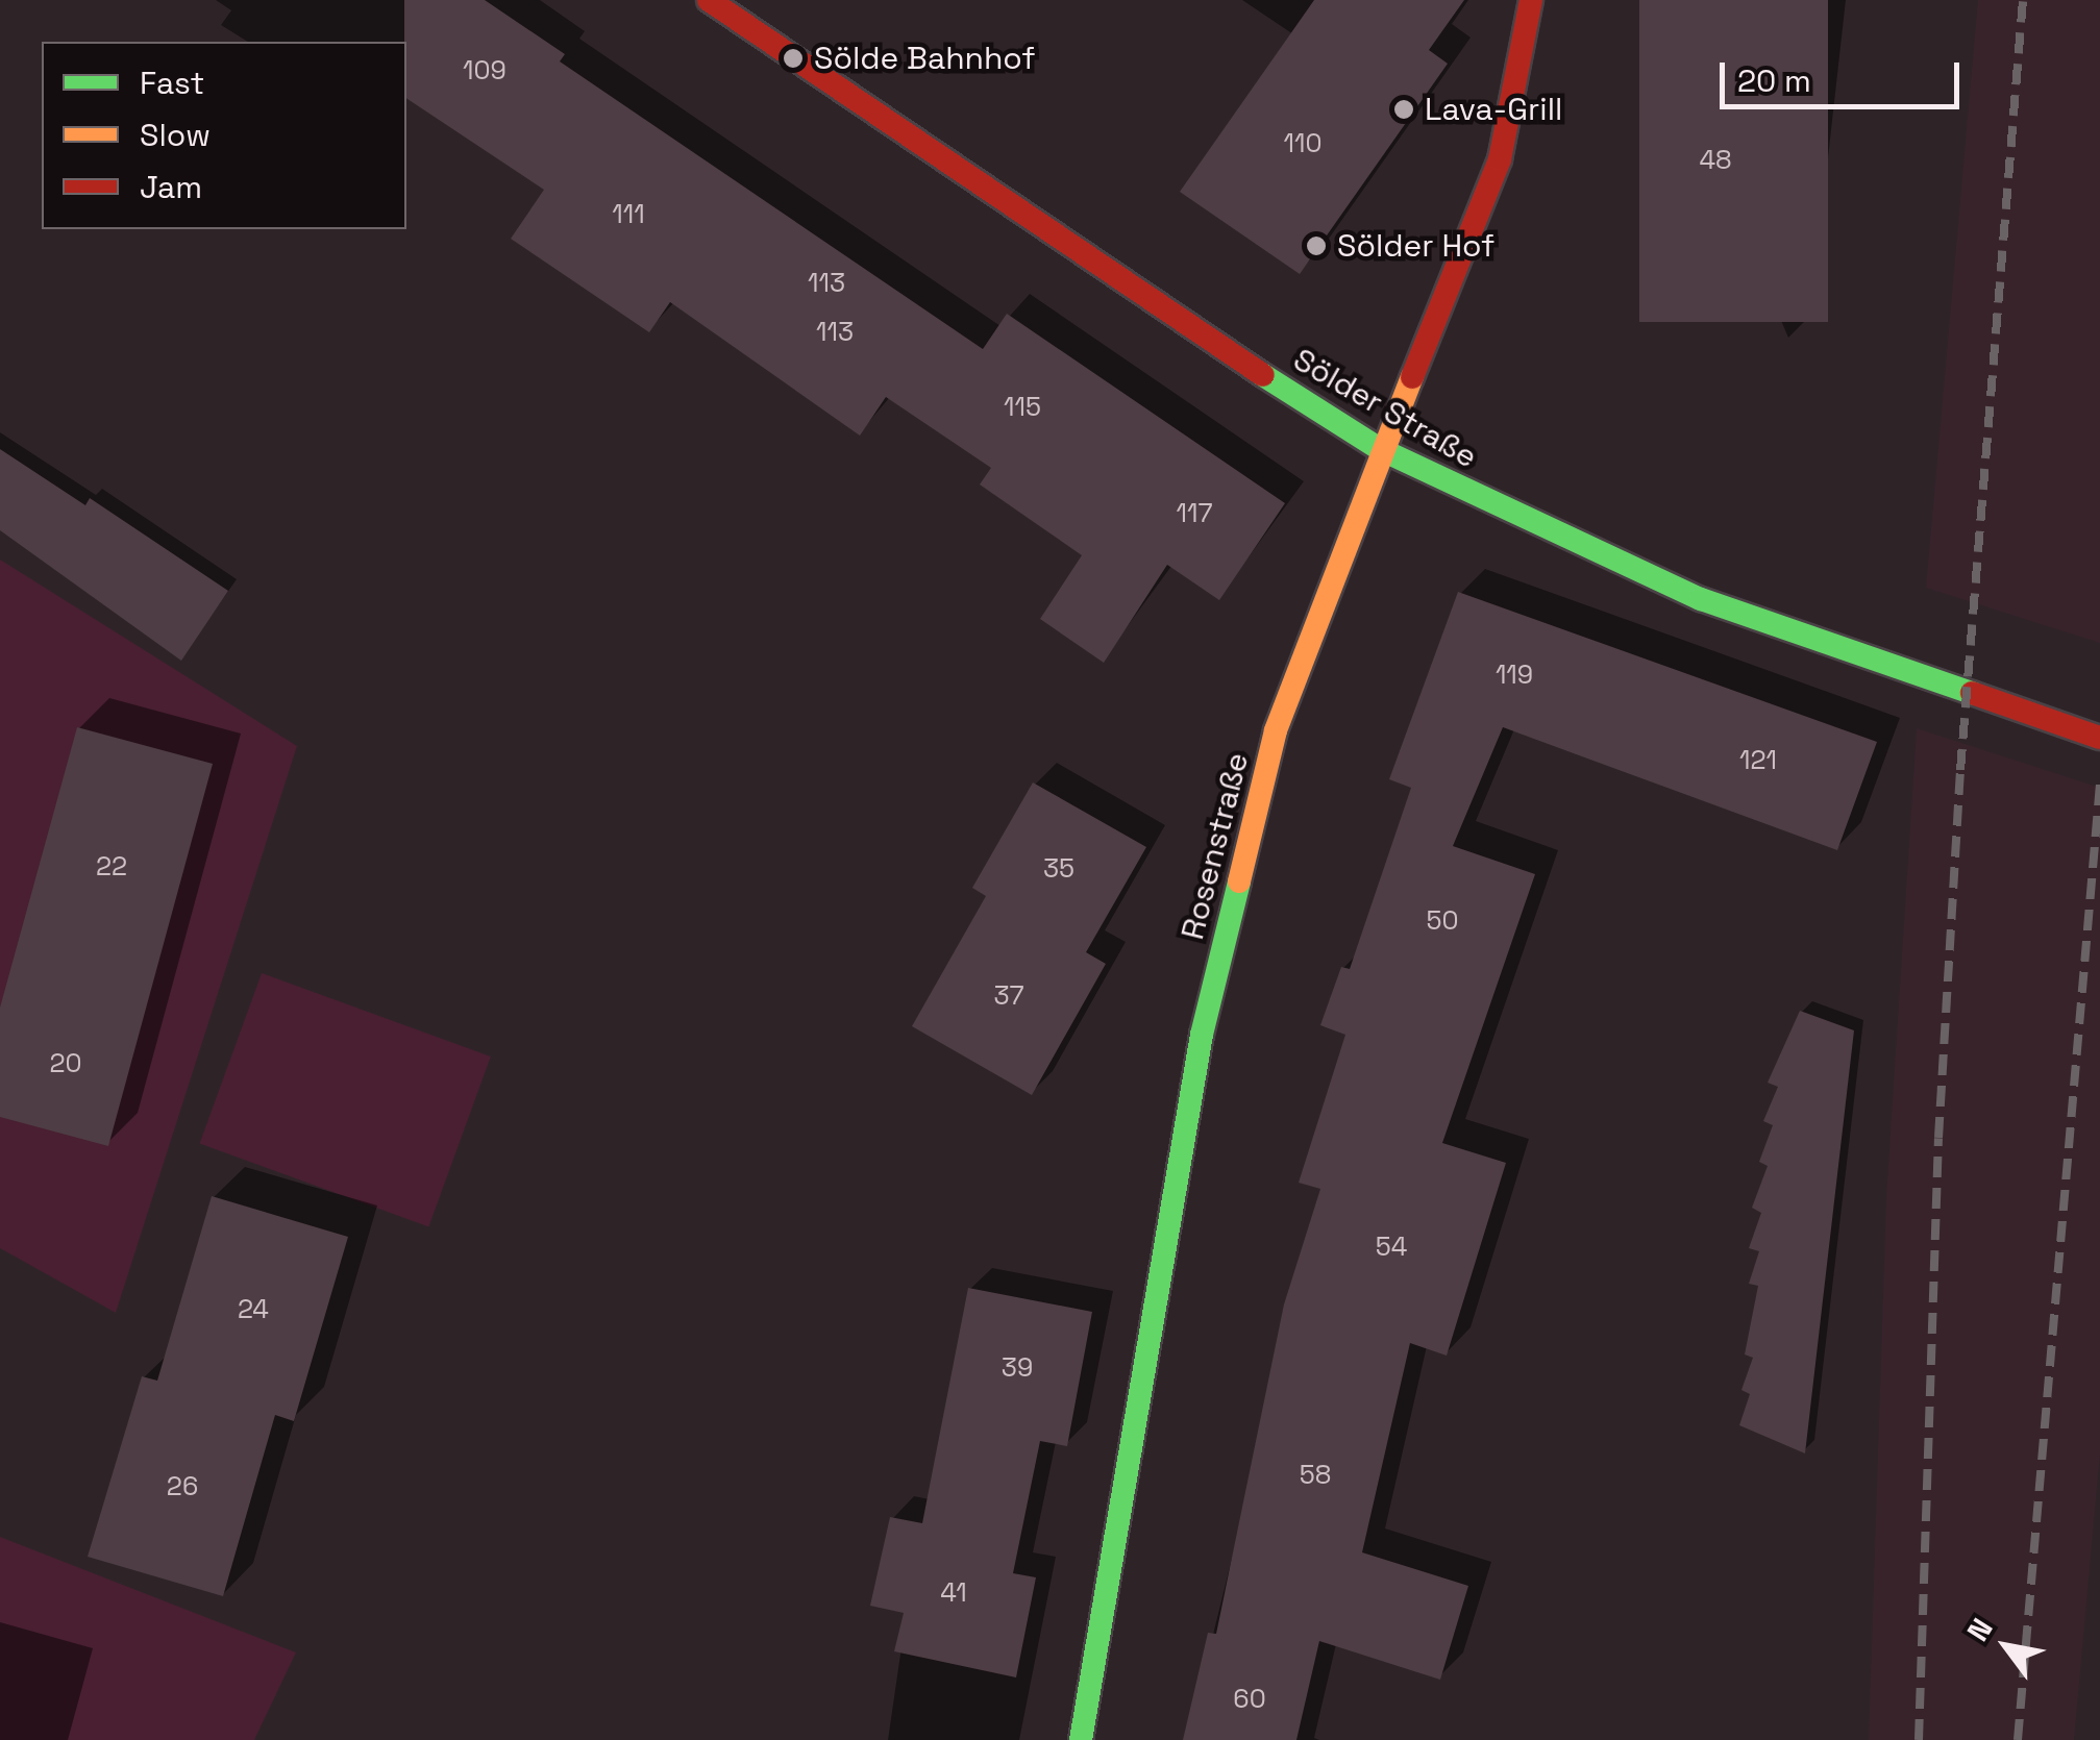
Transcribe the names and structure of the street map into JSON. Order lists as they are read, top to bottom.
{
  "streets": {
    "street": ["Sölder Straße", "Rosenstraße"]
  },
  "crossings": [
    ["Sölder Straße", "Rosenstraße"]
  ],
  "places": ["Sölde Bahnhof", "Lava-Grill", "Sölder Hof"],
  "house_numbers": [
    "109",
    "110",
    "48",
    "111",
    "113",
    "113",
    "115",
    "117",
    "119",
    "121",
    "22",
    "35",
    "50",
    "37",
    "20",
    "54",
    "24",
    "39",
    "58",
    "26",
    "41",
    "60"
  ],
  "legend": ["Fast", "Slow", "Jam"],
  "scale_bar": "20 m",
  "north": "top left"
}
